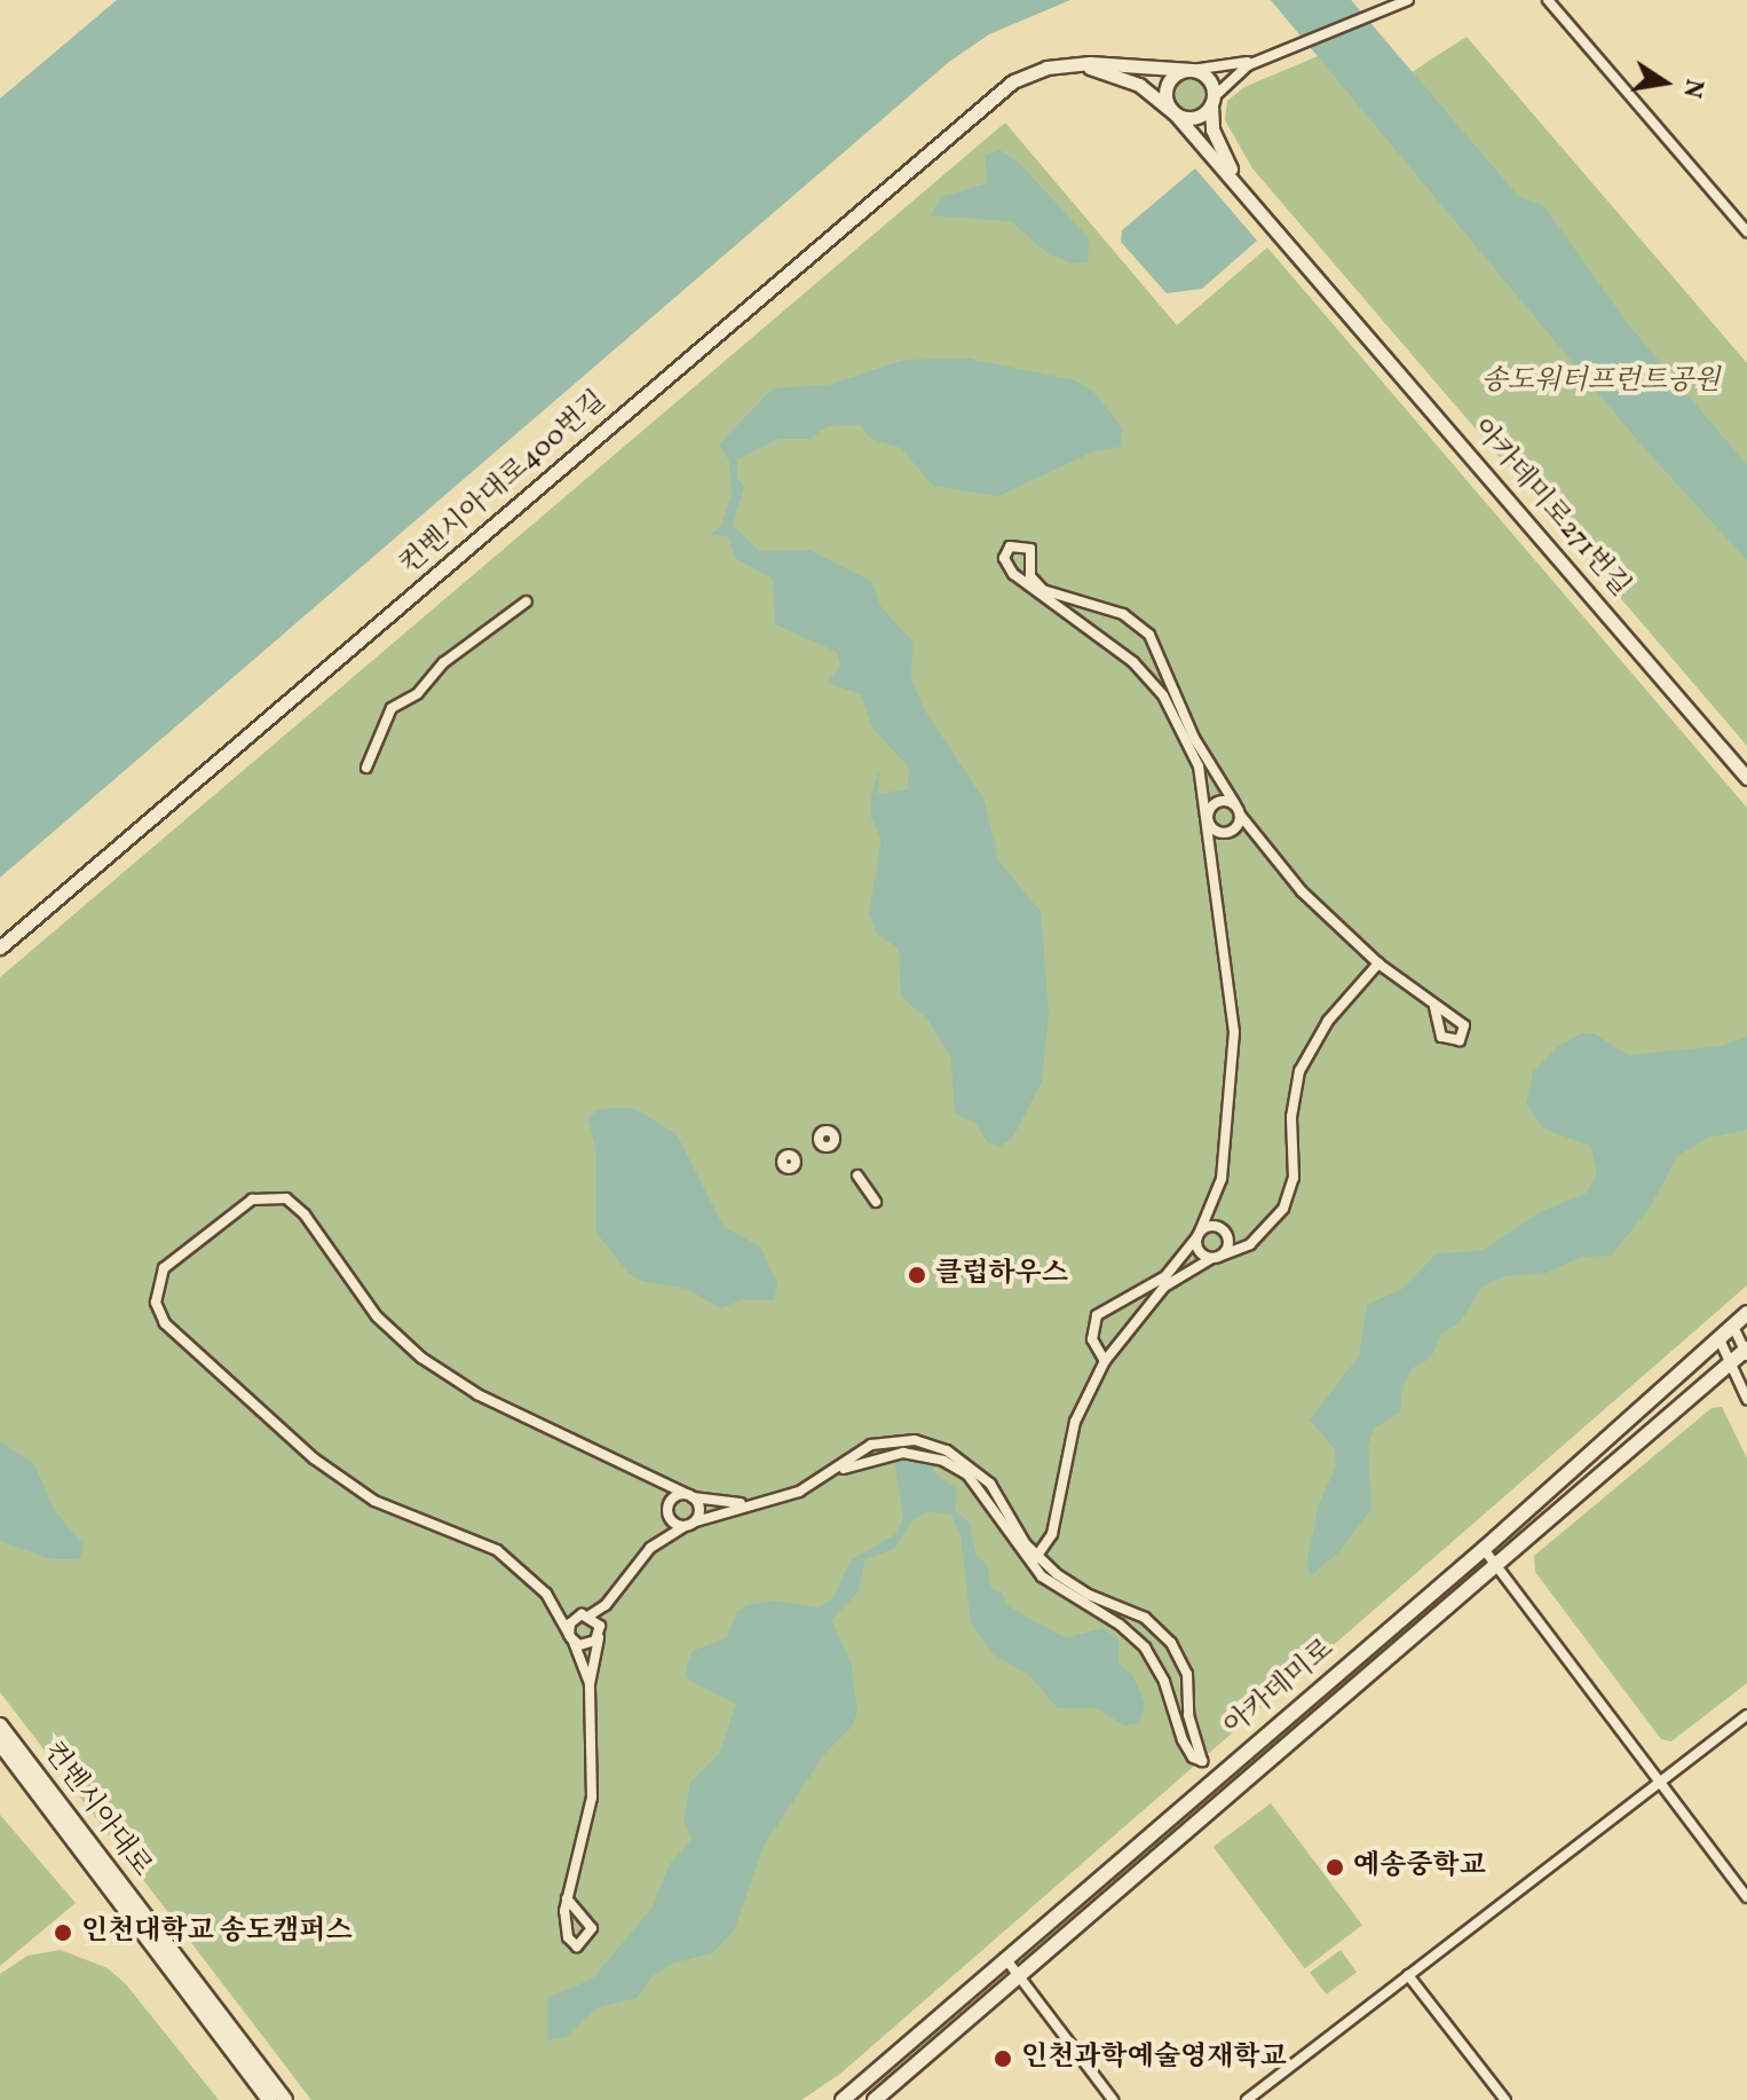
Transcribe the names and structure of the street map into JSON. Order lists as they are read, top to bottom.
{
  "streets": {
    "main road": ["아카데미로", "컨벤시아대로"],
    "street": ["컨벤시아대로400번길", "아카데미로271번길"]
  },
  "parks": ["송도워터프런트공원"],
  "places": [
    "클럽하우스",
    "예송중학교",
    "인천대학교 송도캠퍼스",
    "인천과학예술영재학교"
  ],
  "north": "right"
}
